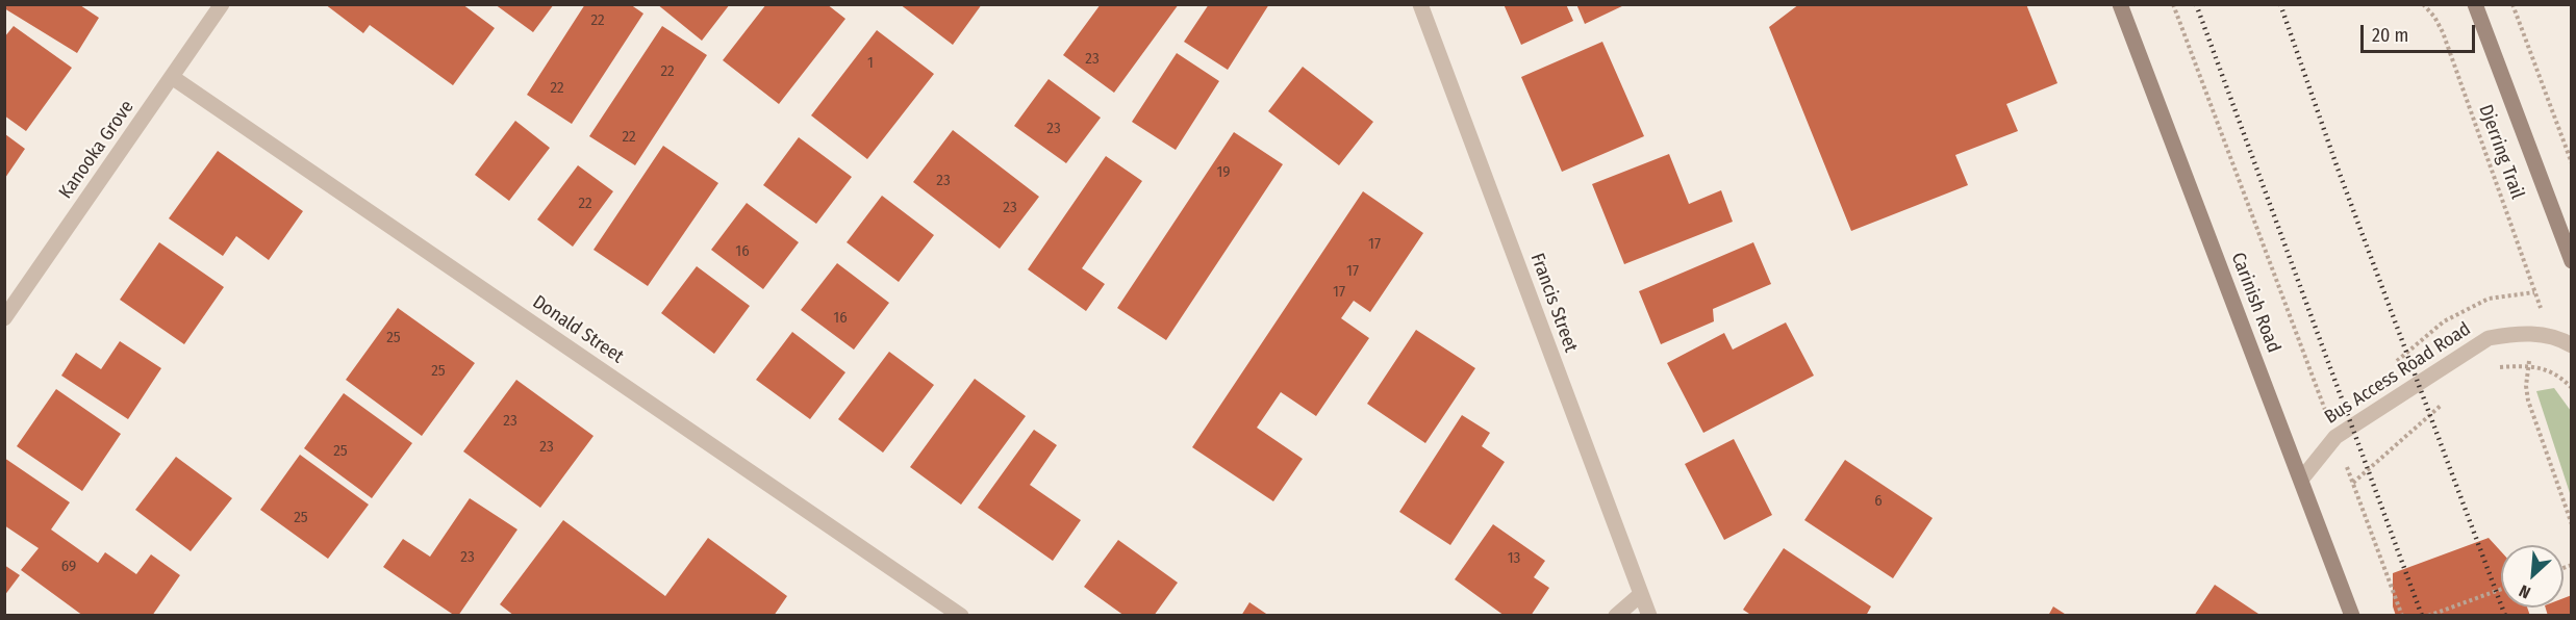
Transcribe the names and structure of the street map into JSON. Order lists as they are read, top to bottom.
{
  "streets": {
    "street": [
      "Kanooka Grove",
      "Francis Street",
      "Carinish Road",
      "Donald Street",
      "Bus Access Road Road"
    ],
    "path": ["Djerring Trail"]
  },
  "crossings": [
    ["Kanooka Grove", "Donald Street"],
    ["Carinish Road", "Bus Access Road Road"]
  ],
  "house_numbers": [
    "22",
    "23",
    "1",
    "22",
    "22",
    "23",
    "22",
    "19",
    "23",
    "22",
    "23",
    "17",
    "16",
    "17",
    "17",
    "16",
    "25",
    "25",
    "23",
    "23",
    "25",
    "6",
    "25",
    "23",
    "13",
    "69"
  ],
  "scale_bar": "20 m",
  "north": "bottom left"
}
